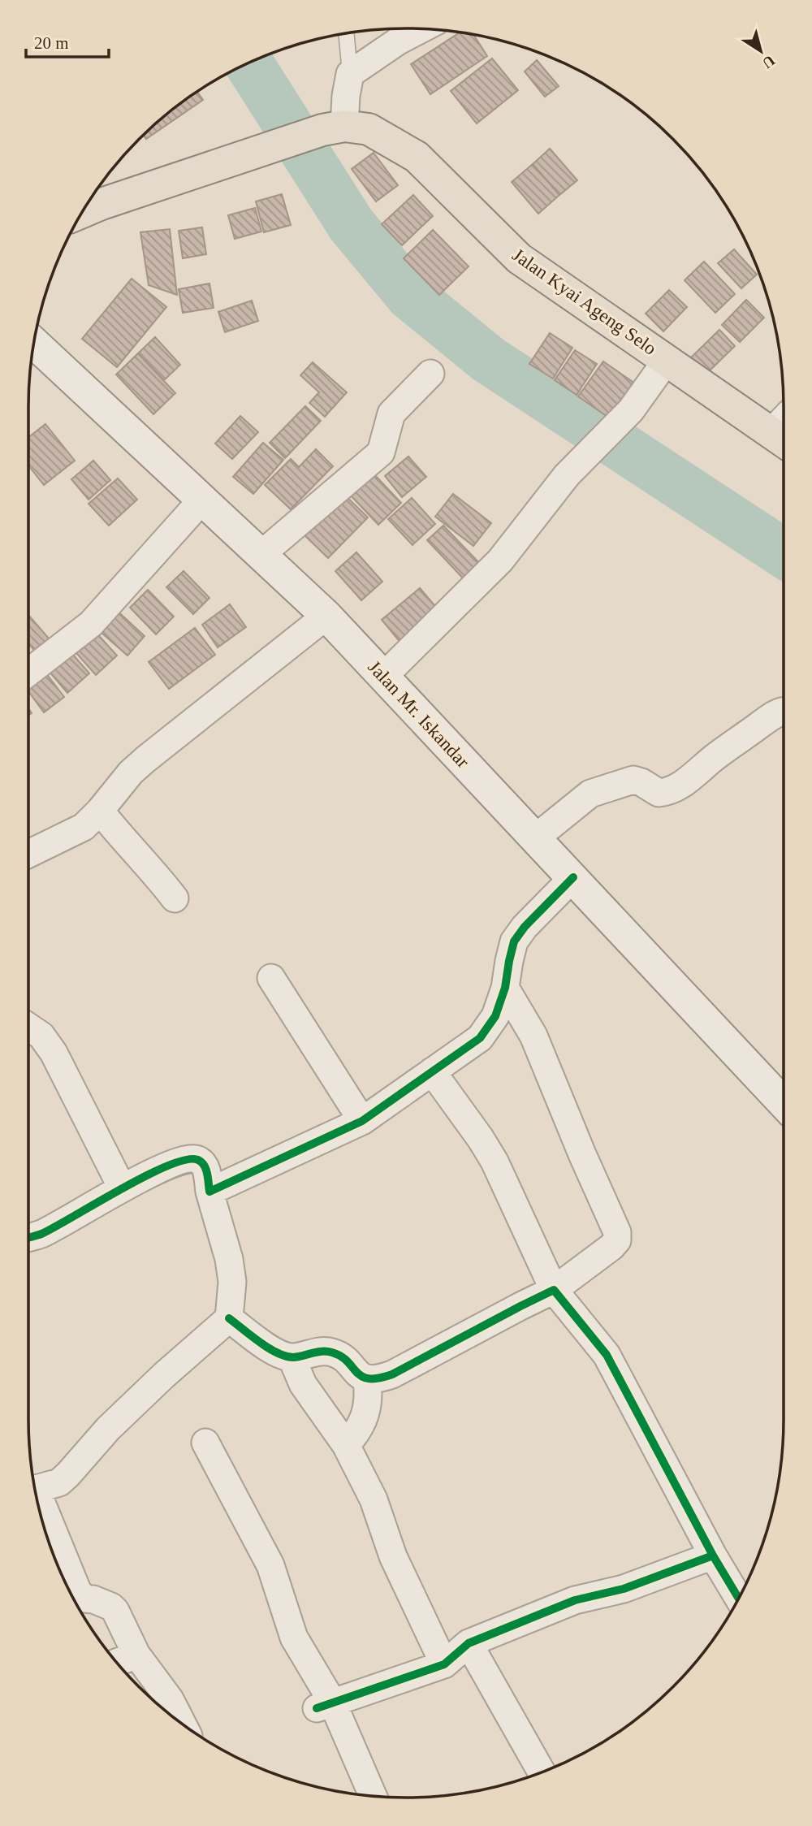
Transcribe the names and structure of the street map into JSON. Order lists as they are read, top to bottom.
{
  "streets": {
    "main road": ["Jalan Kyai Ageng Selo", "Jalan Mr. Iskandar"]
  },
  "scale_bar": "20 m",
  "north": "bottom right"
}
